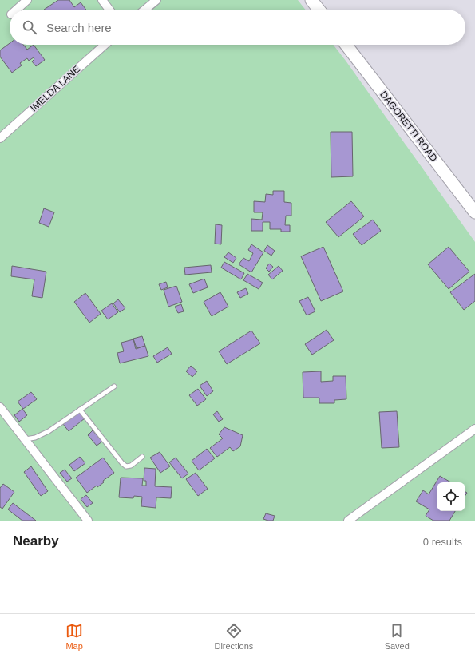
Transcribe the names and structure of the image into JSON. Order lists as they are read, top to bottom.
{
  "streets": {
    "main road": ["DAGORETTI ROAD"],
    "street": ["IMELDA LANE"]
  },
  "page": {
    "search": "Search here",
    "heading": ["Nearby", "0 results"],
    "nav": ["Map", "Directions", "Saved"]
  }
}
